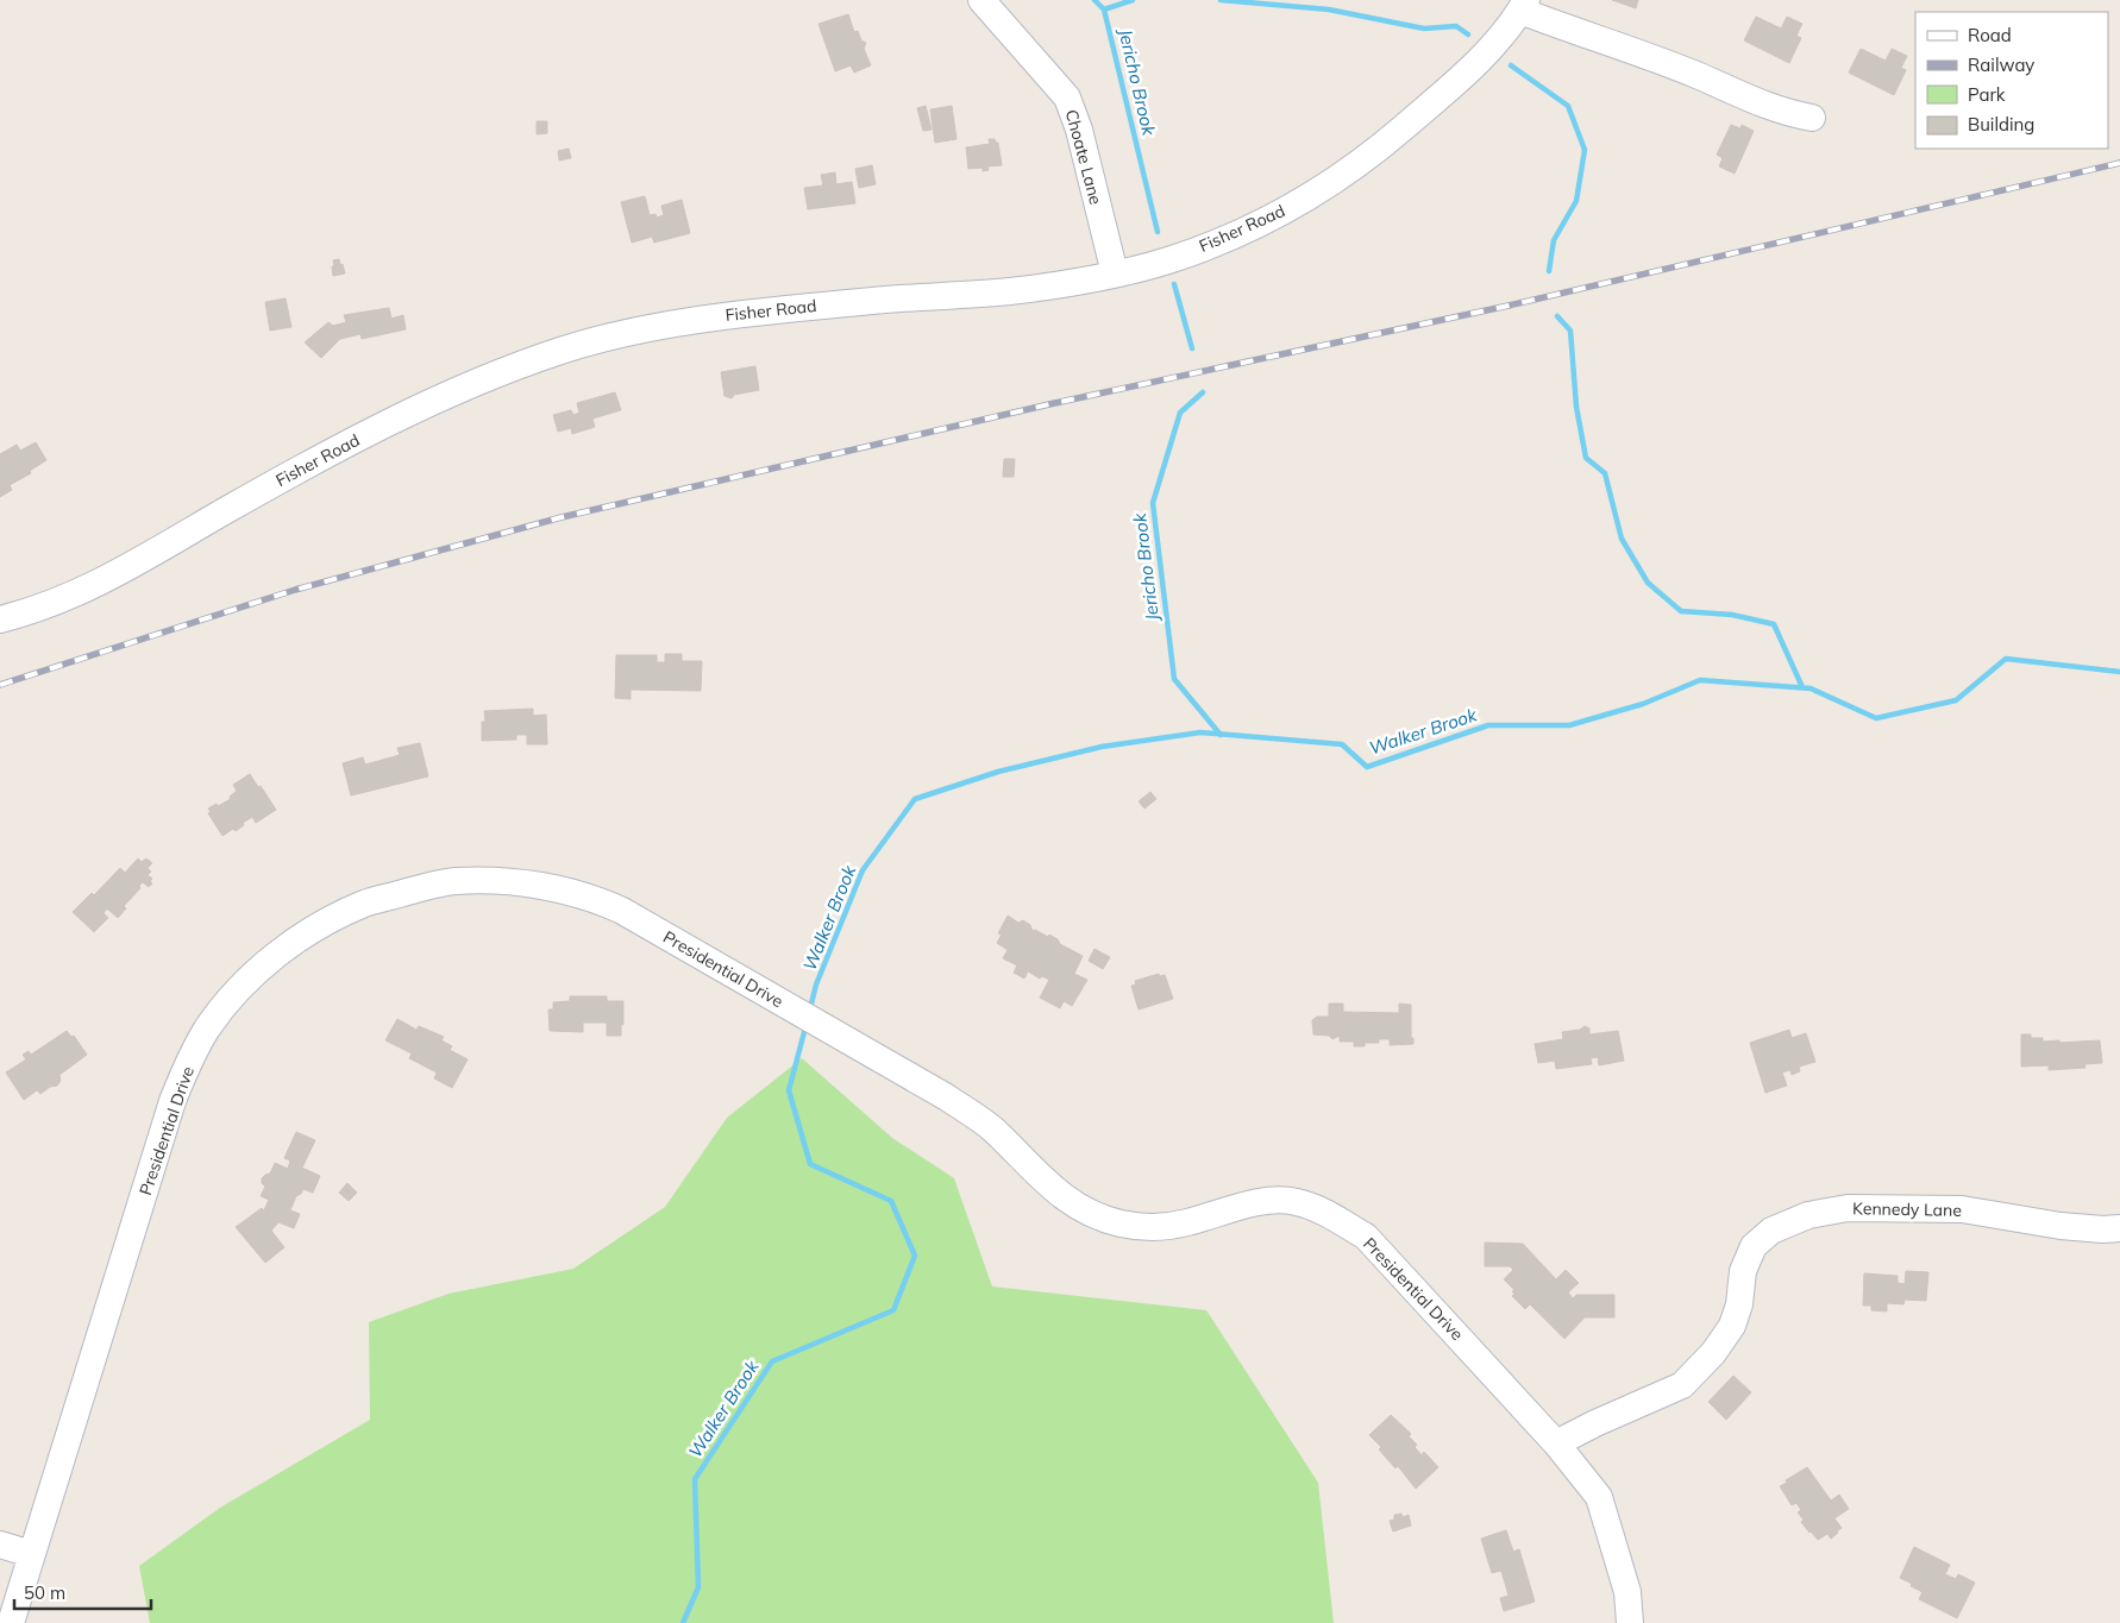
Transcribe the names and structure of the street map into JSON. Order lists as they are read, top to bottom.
{
  "streets": {
    "street": [
      "Choate Lane",
      "Fisher Road",
      "Presidential Drive",
      "Kennedy Lane"
    ]
  },
  "crossings": [
    ["Choate Lane", "Fisher Road"],
    ["Presidential Drive", "Kennedy Lane"]
  ],
  "water": ["Jericho Brook", "Walker Brook"],
  "legend": [
    "Road",
    "Railway",
    "Park",
    "Building"
  ],
  "scale_bar": "50 m"
}
